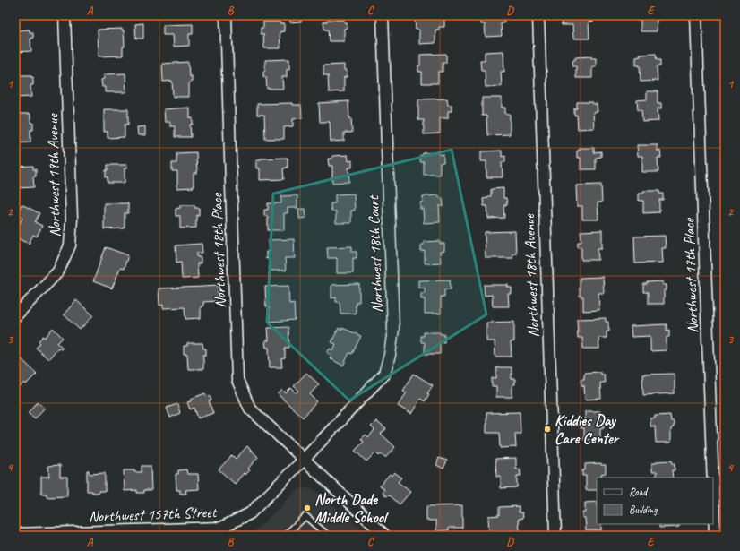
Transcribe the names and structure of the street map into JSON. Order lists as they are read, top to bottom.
{
  "streets": {
    "street": [
      "Northwest 19th Avenue",
      "Northwest 18th Place",
      "Northwest 18th Court",
      "Northwest 18th Avenue",
      "Northwest 17th Place",
      "Northwest 157th Street"
    ]
  },
  "crossings": [
    ["Northwest 18th Place", "Northwest 18th Court"],
    ["Northwest 18th Place", "Northwest 157th Street"],
    ["Northwest 18th Court", "Northwest 157th Street"]
  ],
  "places": ["Kiddies Day Care Center", "North Dade Middle School"],
  "legend": ["Road", "Building"],
  "grid": {
    "columns": [
      "A",
      "B",
      "C",
      "D",
      "E"
    ],
    "rows": [
      "1",
      "2",
      "3",
      "4"
    ]
  }
}
